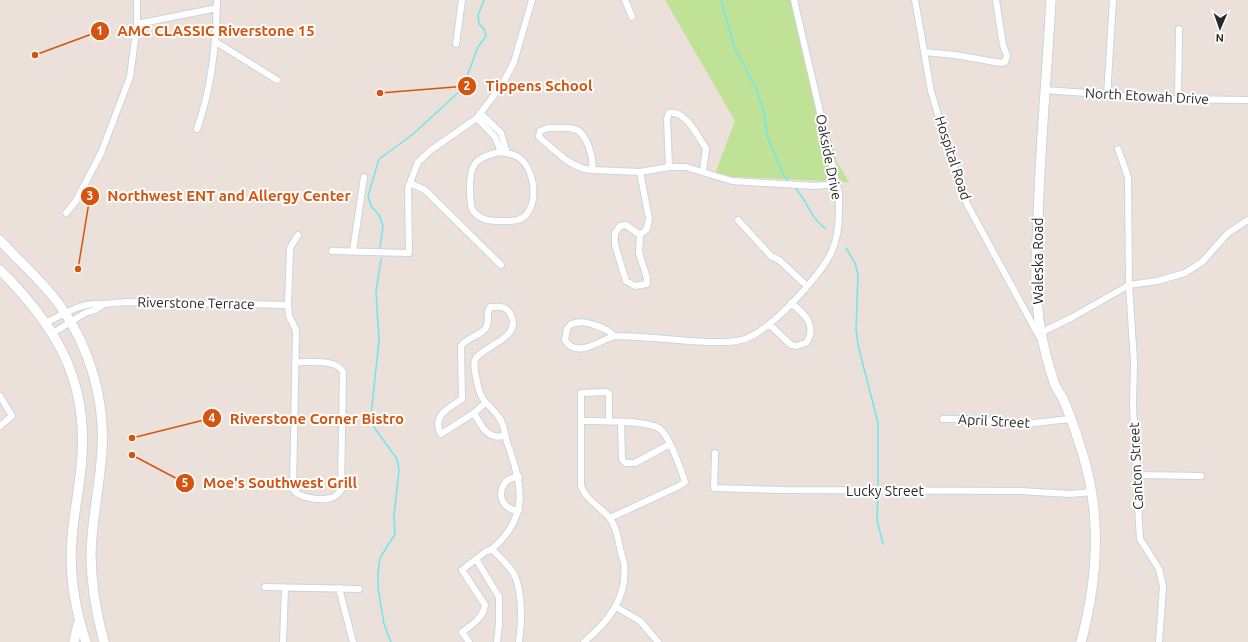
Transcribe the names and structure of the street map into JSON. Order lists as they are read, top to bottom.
{
  "streets": {
    "street": [
      "North Etowah Drive",
      "Oakside Drive",
      "Hospital Road",
      "Waleska Road",
      "Riverstone Terrace",
      "April Street",
      "Canton Street",
      "Lucky Street"
    ]
  },
  "crossings": [
    ["North Etowah Drive", "Waleska Road"],
    ["Hospital Road", "Waleska Road"],
    ["Waleska Road", "April Street"],
    ["Waleska Road", "Lucky Street"]
  ],
  "places": [
    "AMC CLASSIC Riverstone 15",
    "Tippens School",
    "Northwest ENT and Allergy Center",
    "Riverstone Corner Bistro",
    "Moe's Southwest Grill"
  ],
  "north": "bottom"
}
